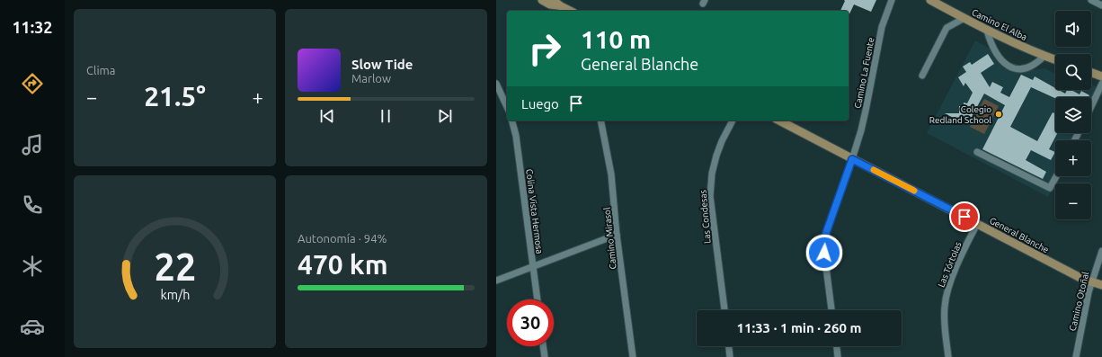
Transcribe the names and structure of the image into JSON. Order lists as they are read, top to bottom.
{
  "streets": {
    "main road": ["Camino El Alba", "General Blanche"],
    "street": [
      "Camino La Fuente",
      "Colina Vista Hermosa",
      "Las Condesas",
      "Camino Mirasol",
      "Las Tórtolas",
      "Camino Otoñal"
    ]
  },
  "crossings": [
    ["Camino La Fuente", "General Blanche"],
    ["General Blanche", "Las Tórtolas"],
    ["General Blanche", "Camino Otoñal"]
  ],
  "places": ["Colegio Redland School"],
  "page": {
    "tabs": "11:32",
    "tile": [
      "Clima",
      ["Autonomía · 94%", "470 km"]
    ],
    "map_buttons": ["+", "−"],
    "turn": ["110 m", "General Blanche"],
    "song": ["Slow Tide", "Marlow"],
    "heat": ["−", "21.5°", "+"],
    "then": "Luego",
    "limit": "30",
    "trip": "11:33 · 1 min · 260 m",
    "gauge": ["22", "km/h"]
  }
}
